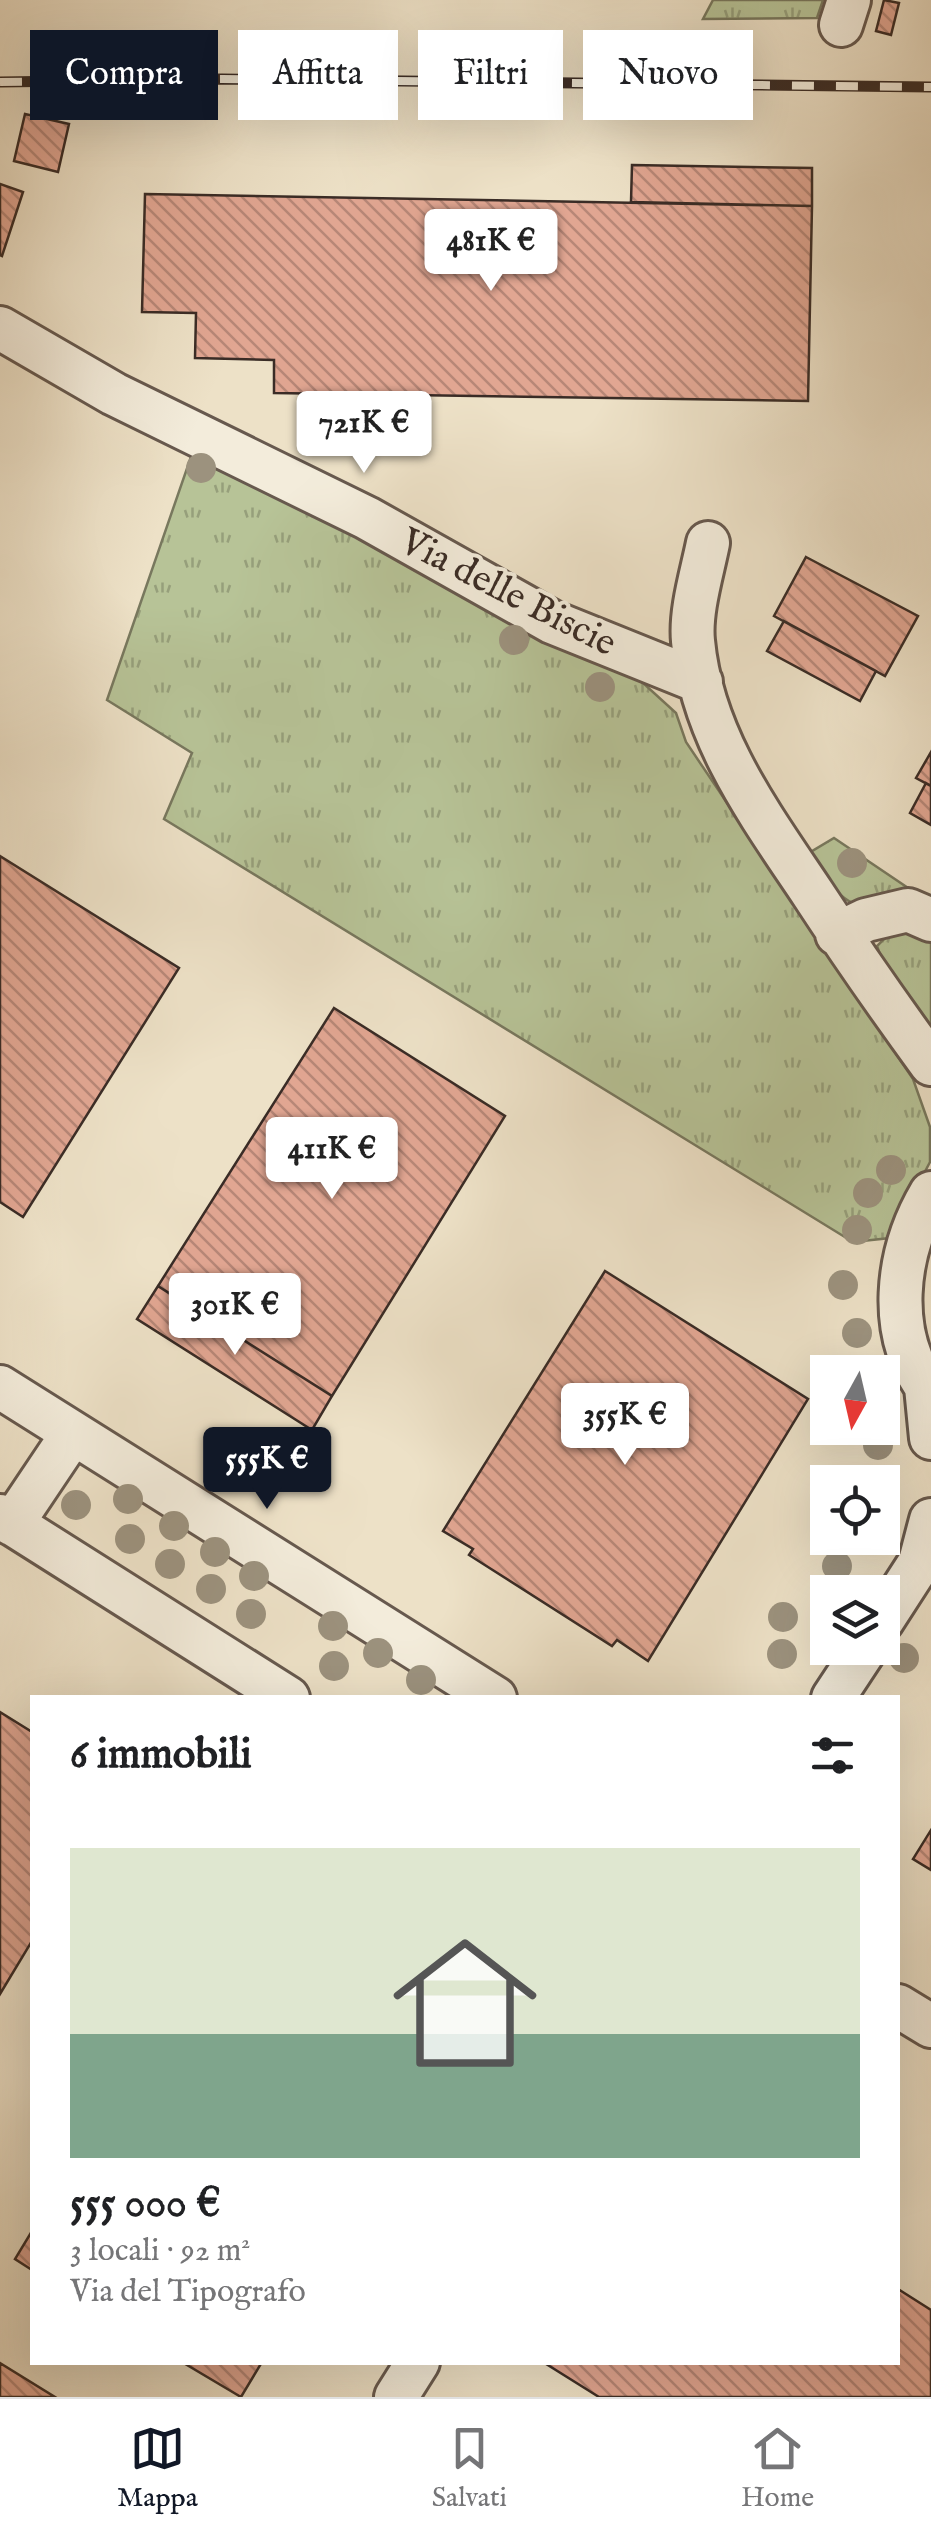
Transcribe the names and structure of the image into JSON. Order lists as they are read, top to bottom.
{
  "streets": {
    "street": ["Via delle Biscie"]
  },
  "north": "bottom",
  "page": {
    "chip": [
      "Compra",
      "Affitta",
      "Filtri",
      "Nuovo"
    ],
    "price": [
      "481K €",
      "721K €",
      "411K €",
      "301K €",
      "355K €",
      "555K €"
    ],
    "heading": "6 immobili",
    "list": [
      {
        "name": "555 000 €",
        "note": "3 locali · 92 m² · Via del Tipografo"
      }
    ],
    "tabs": ["Mappa", "Salvati", "Home"]
  }
}
